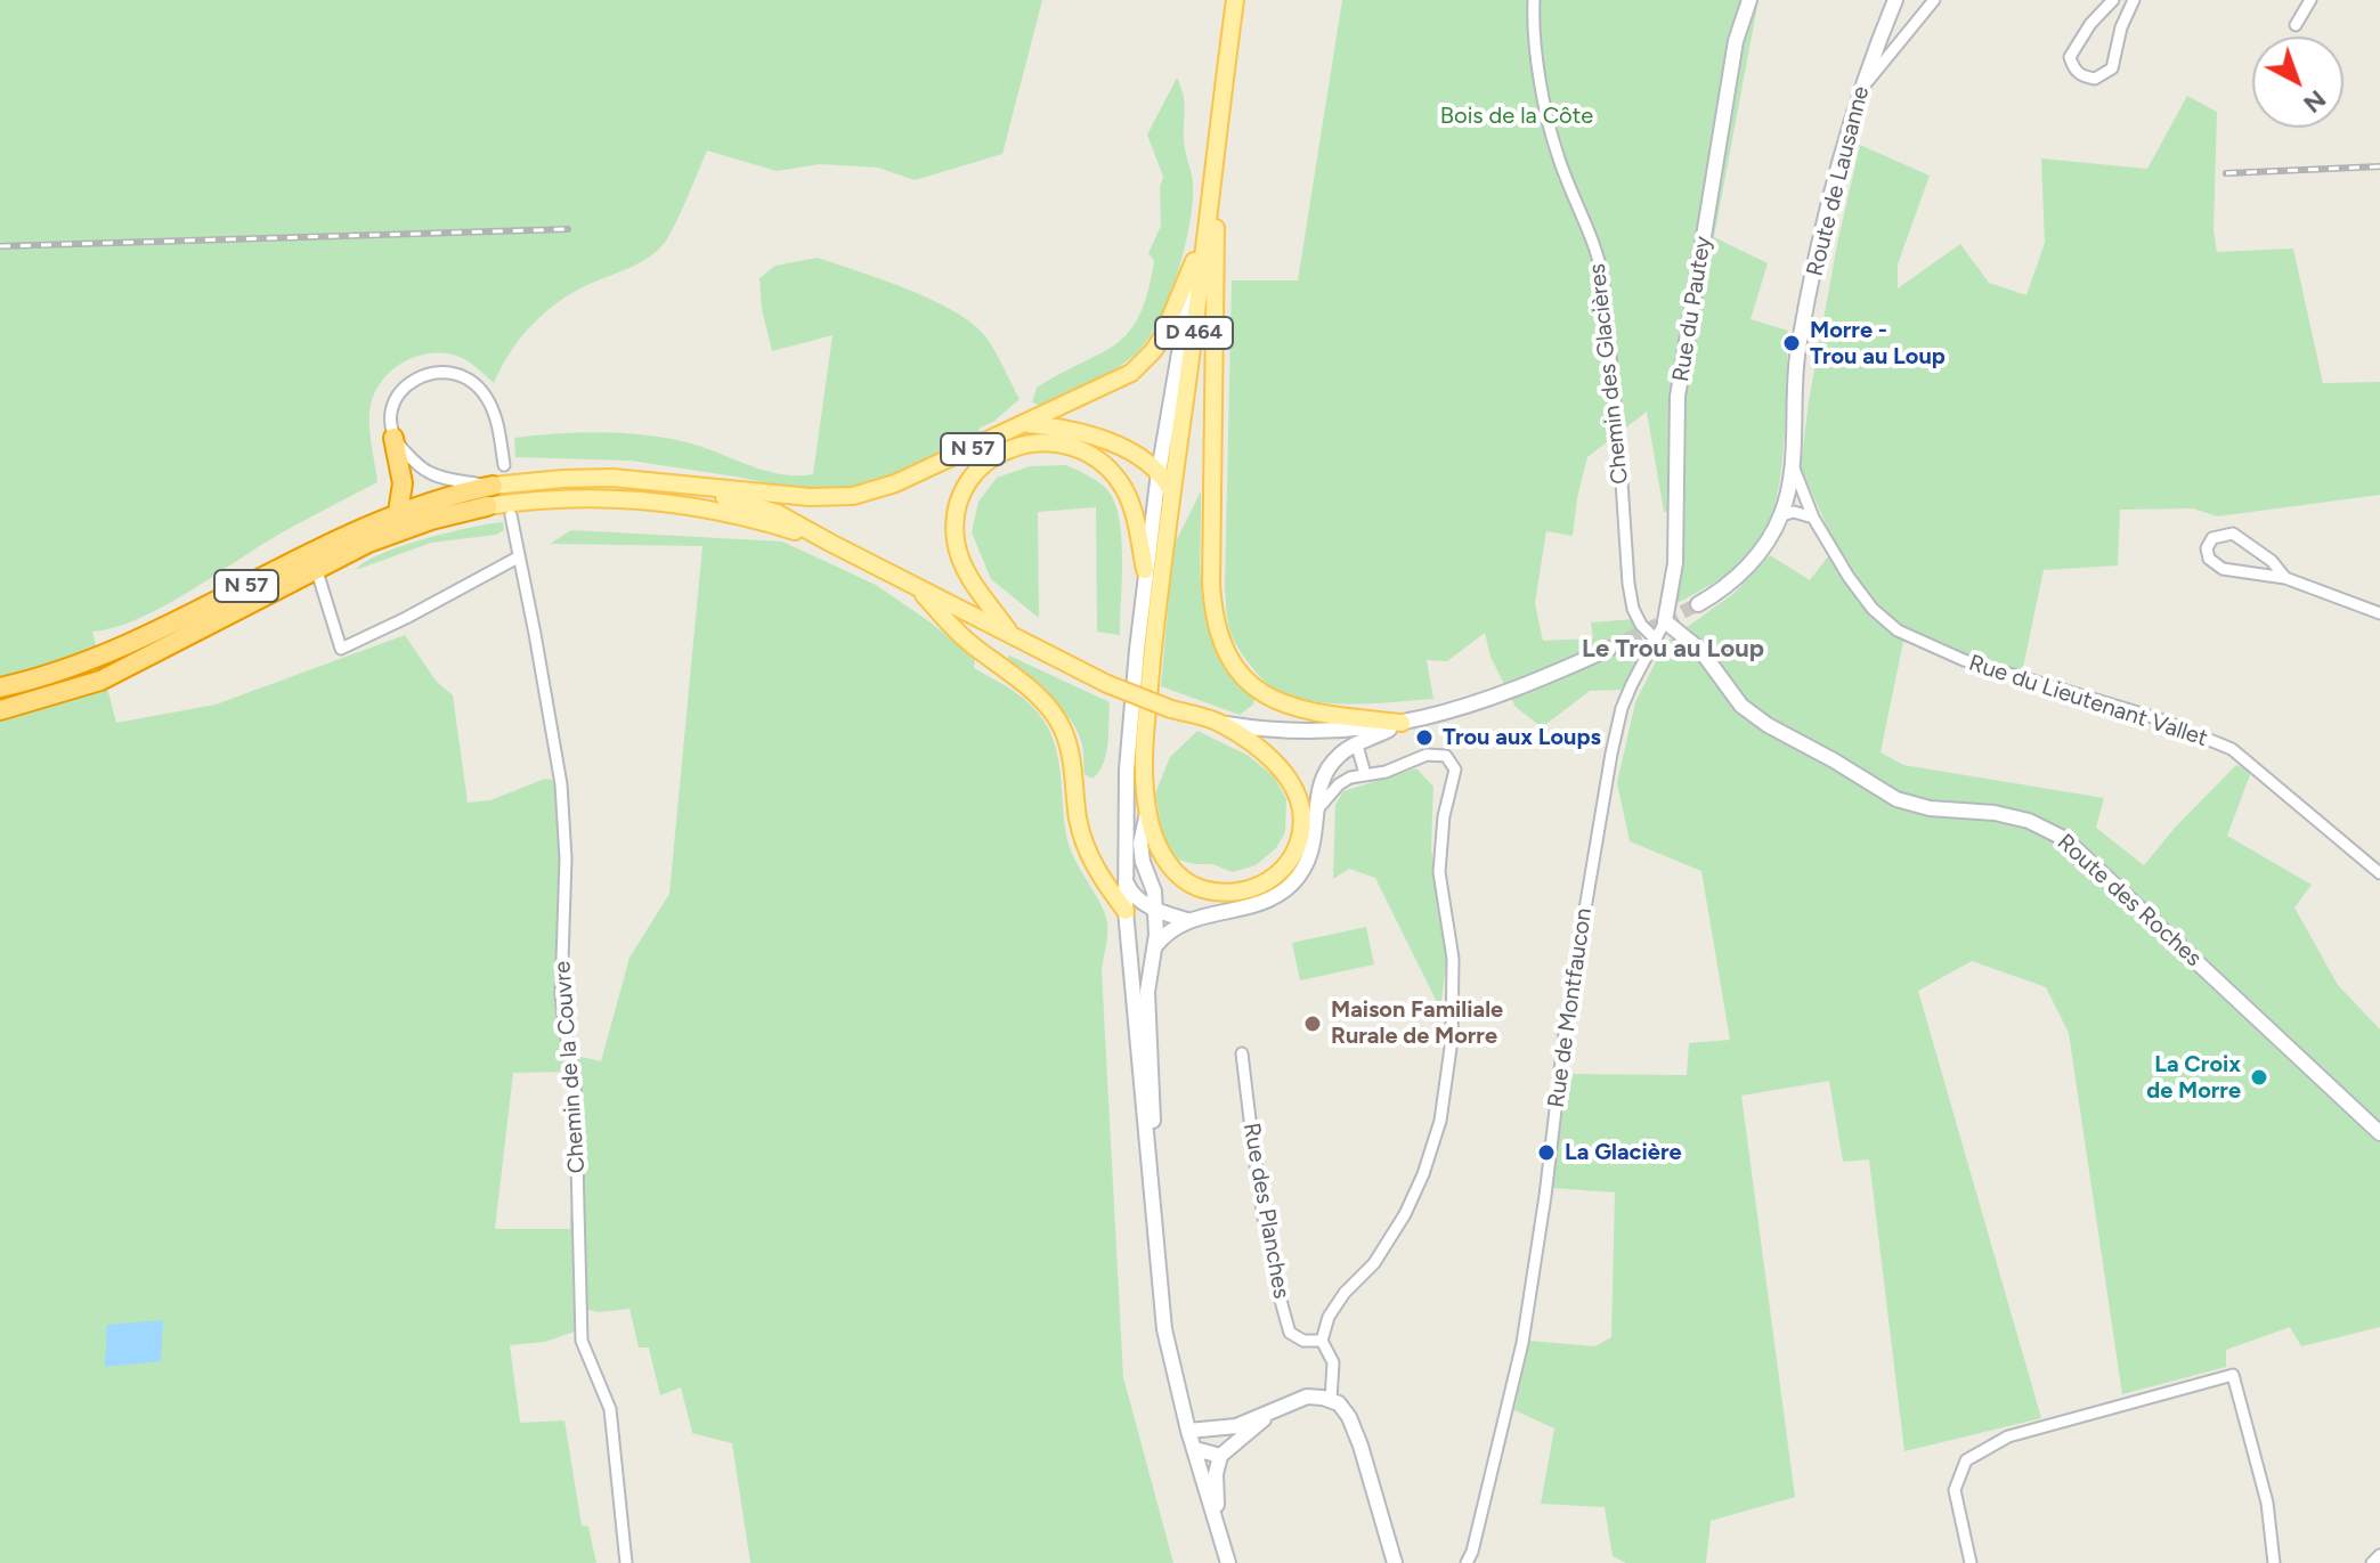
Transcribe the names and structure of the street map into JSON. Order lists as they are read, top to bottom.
{
  "streets": {
    "highway": ["N 57"],
    "main road": [
      "Route de Lausanne",
      "Rue du Pautey",
      "D 464",
      "Route des Roches"
    ],
    "street": [
      "Chemin des Glacières",
      "Rue du Lieutenant Vallet",
      "Rue de Montfaucon",
      "Chemin de la Couvre",
      "Rue des Planches"
    ]
  },
  "crossings": [
    ["Route de Lausanne", "Rue du Lieutenant Vallet"],
    ["Rue du Pautey", "Route des Roches"],
    ["Rue du Pautey", "Rue de Montfaucon"],
    ["D 464", "N 57"],
    ["Chemin des Glacières", "Rue de Montfaucon"],
    ["Route des Roches", "Rue de Montfaucon"]
  ],
  "districts": ["Le Trou au Loup"],
  "parks": ["Bois de la Côte"],
  "places": [
    "Morre - Trou au Loup",
    "Trou aux Loups",
    "Maison Familiale Rurale de Morre",
    "La Croix de Morre",
    "La Glacière"
  ],
  "north": "bottom right"
}
